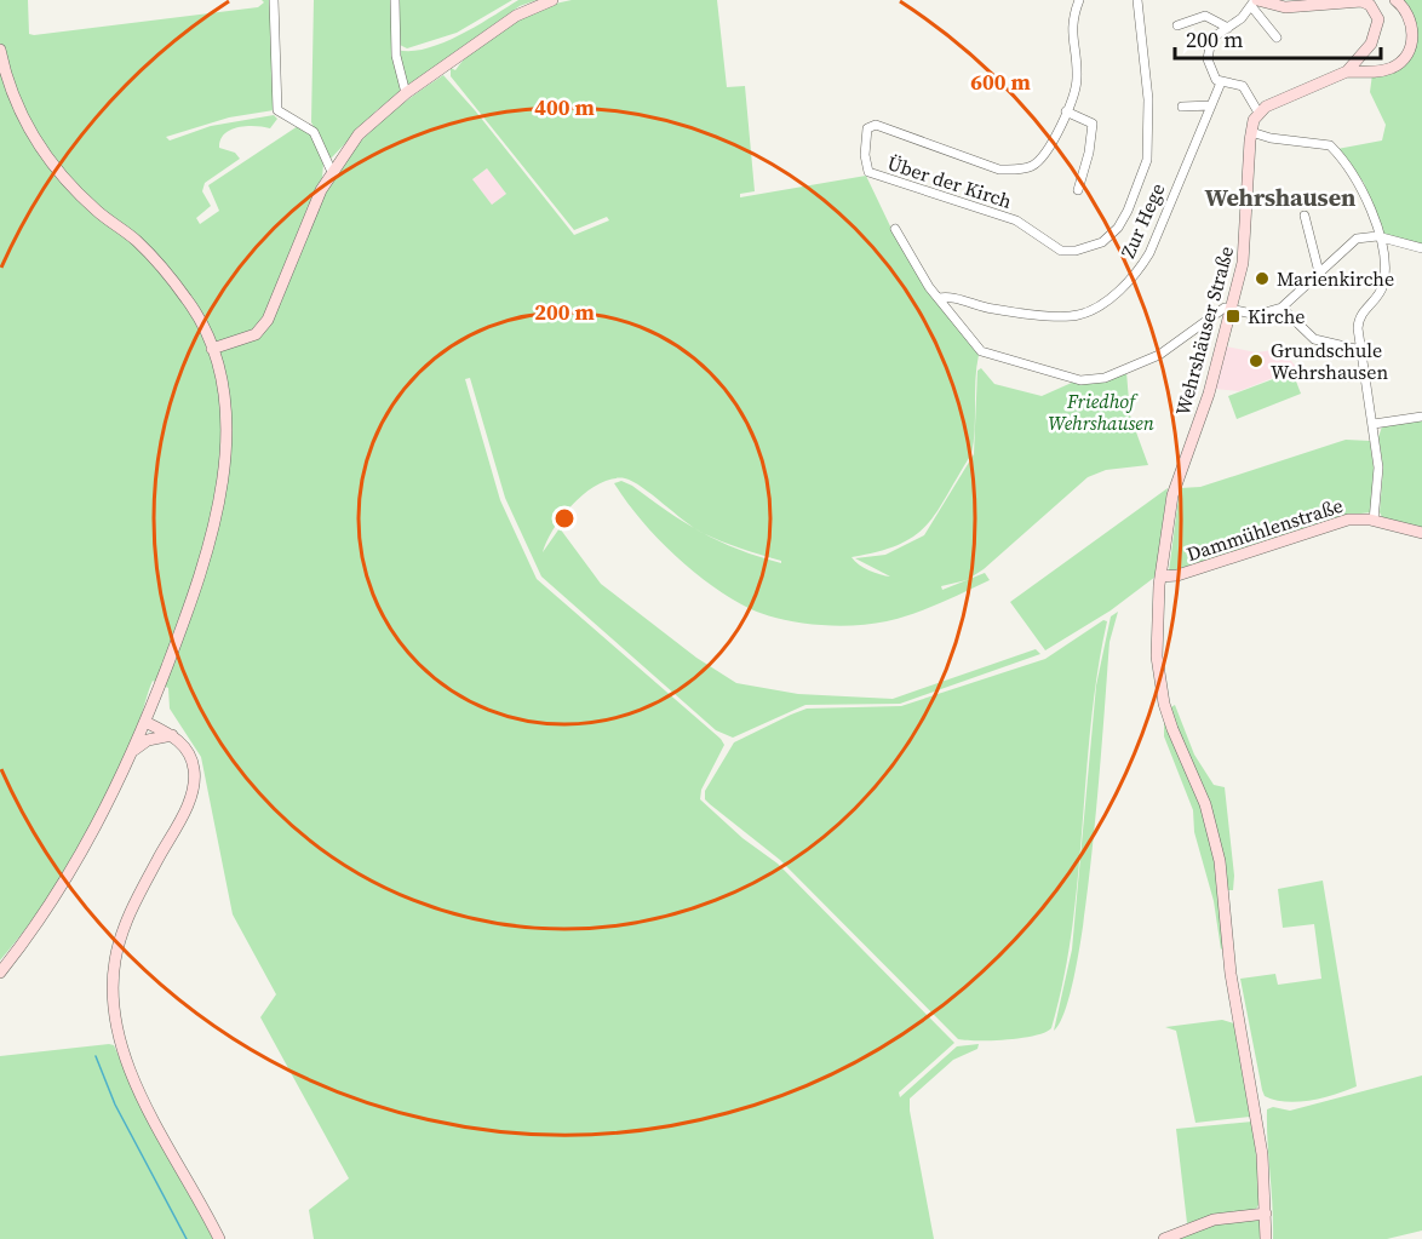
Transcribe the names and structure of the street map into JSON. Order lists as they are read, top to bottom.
{
  "streets": {
    "street": [
      "Über der Kirch",
      "Zur Hege",
      "Wehrshäuser Straße",
      "Dammühlenstraße"
    ]
  },
  "crossings": [
    ["Wehrshäuser Straße", "Dammühlenstraße"]
  ],
  "districts": ["Wehrshausen"],
  "parks": ["Friedhof Wehrshausen"],
  "places": {
    "other": ["Marienkirche", "Grundschule Wehrshausen"],
    "transit": ["Kirche"]
  },
  "scale_bar": "200 m",
  "rings": ["600 m", "400 m", "200 m"]
}
